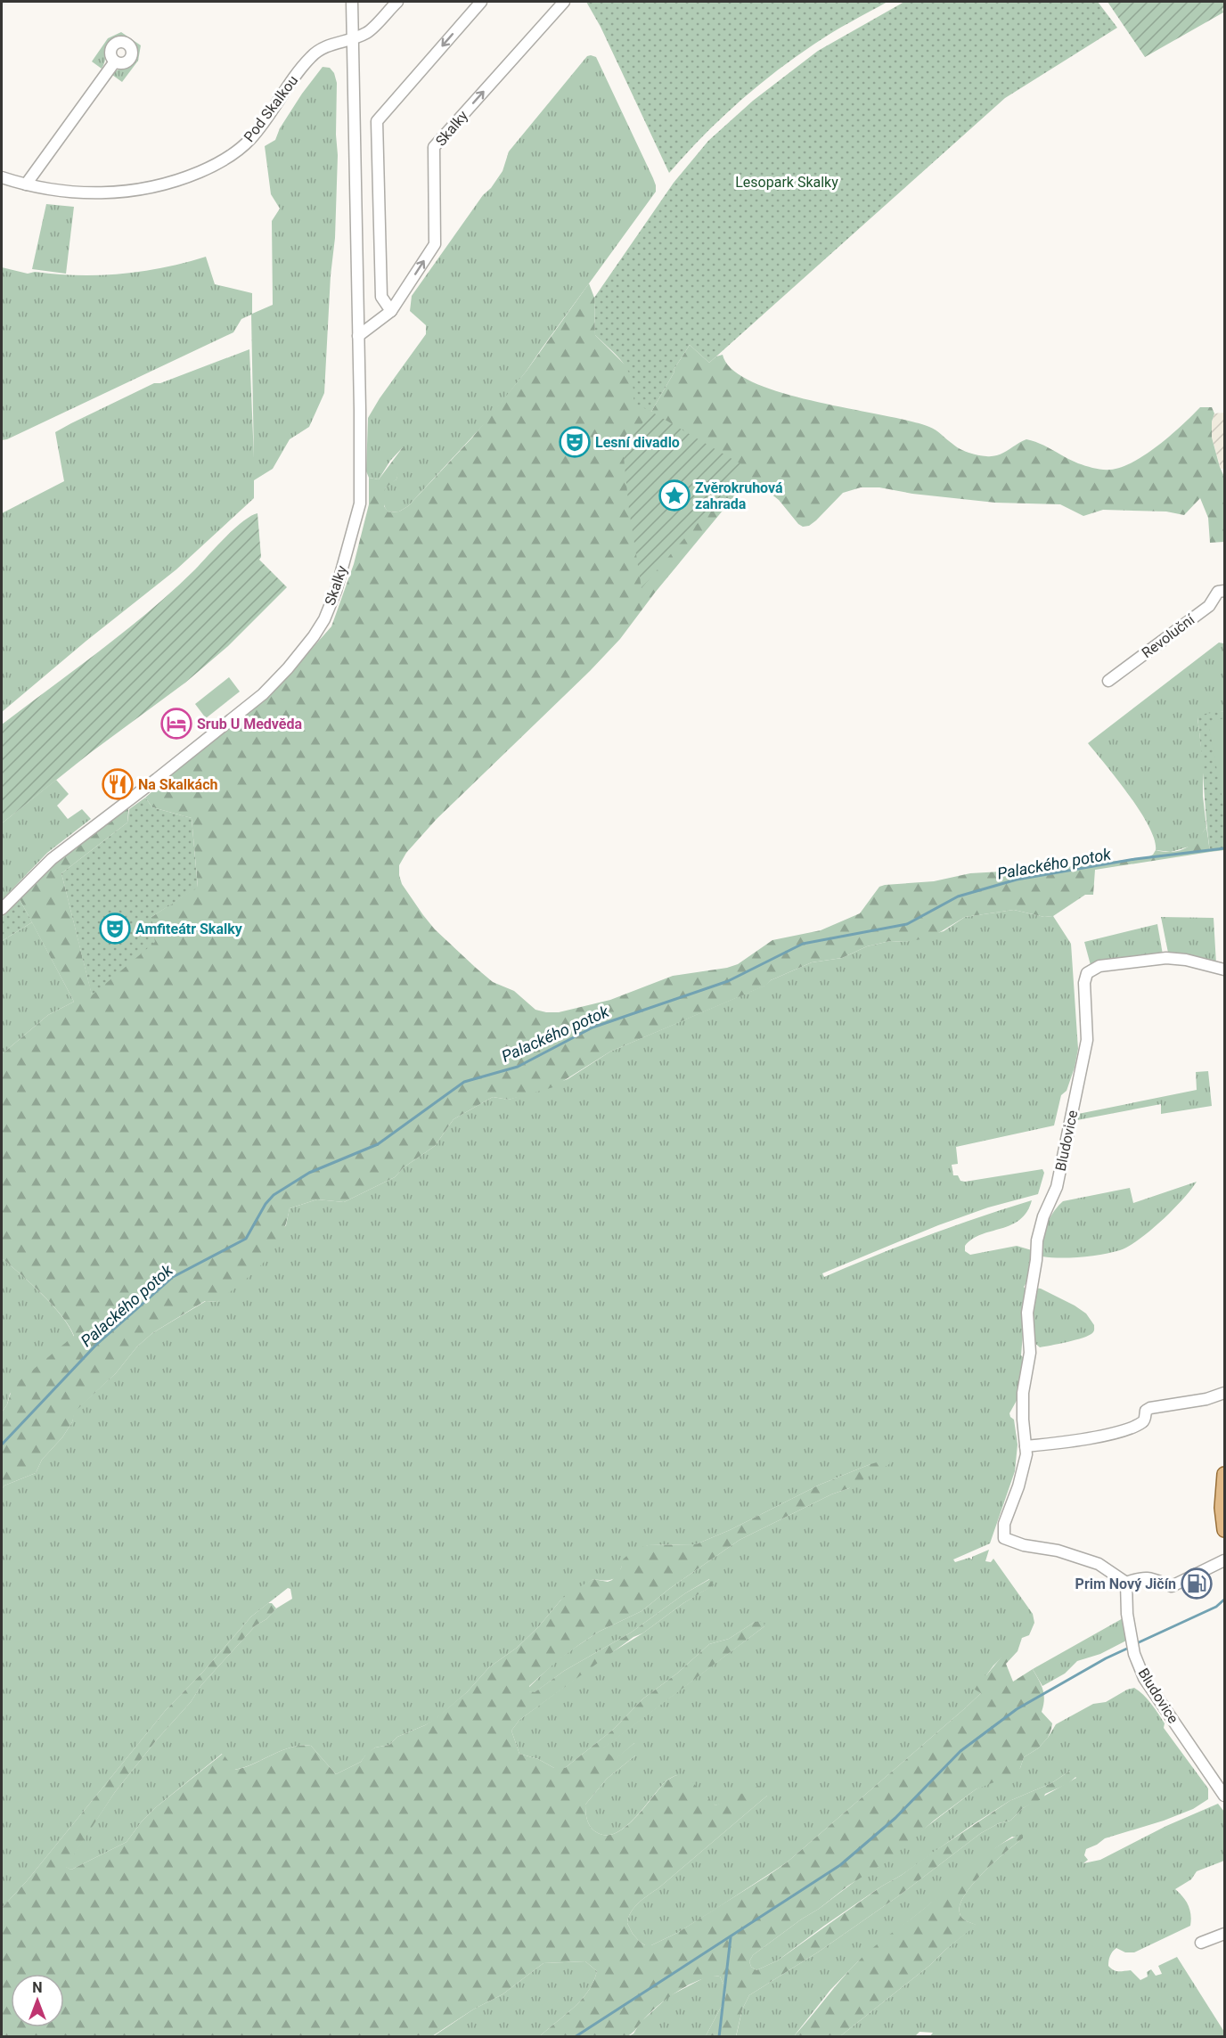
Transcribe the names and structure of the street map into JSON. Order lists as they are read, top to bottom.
{
  "streets": {
    "street": [
      "Pod Skalkou",
      "Skalky",
      "Revoluční",
      "Bludovice"
    ]
  },
  "crossings": [
    ["Pod Skalkou", "Skalky"]
  ],
  "water": ["Palackého potok"],
  "parks": ["Lesopark Skalky"],
  "places": {
    "theatre": ["Lesní divadlo", "Amfiteátr Skalky"],
    "place": ["Zvěrokruhová zahrada"],
    "hotel": ["Srub U Medvěda"],
    "restaurant": ["Na Skalkách"],
    "fuel station": ["Prim Nový Jičín"]
  },
  "north": "top"
}
